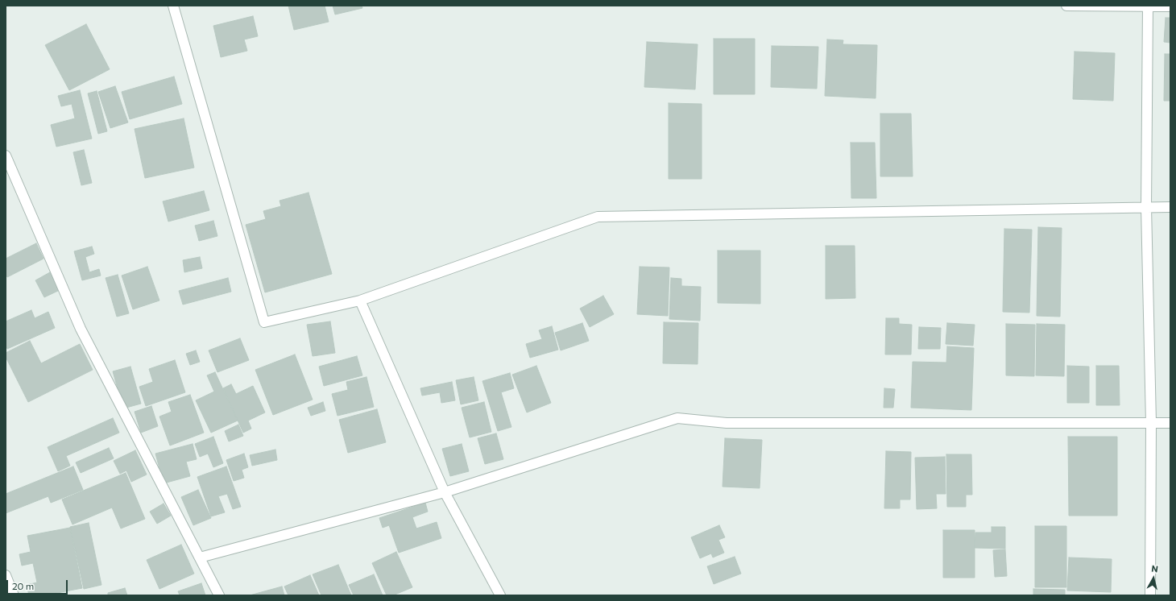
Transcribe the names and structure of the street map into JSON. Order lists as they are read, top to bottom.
{
  "scale_bar": "20 m",
  "north": "top"
}
